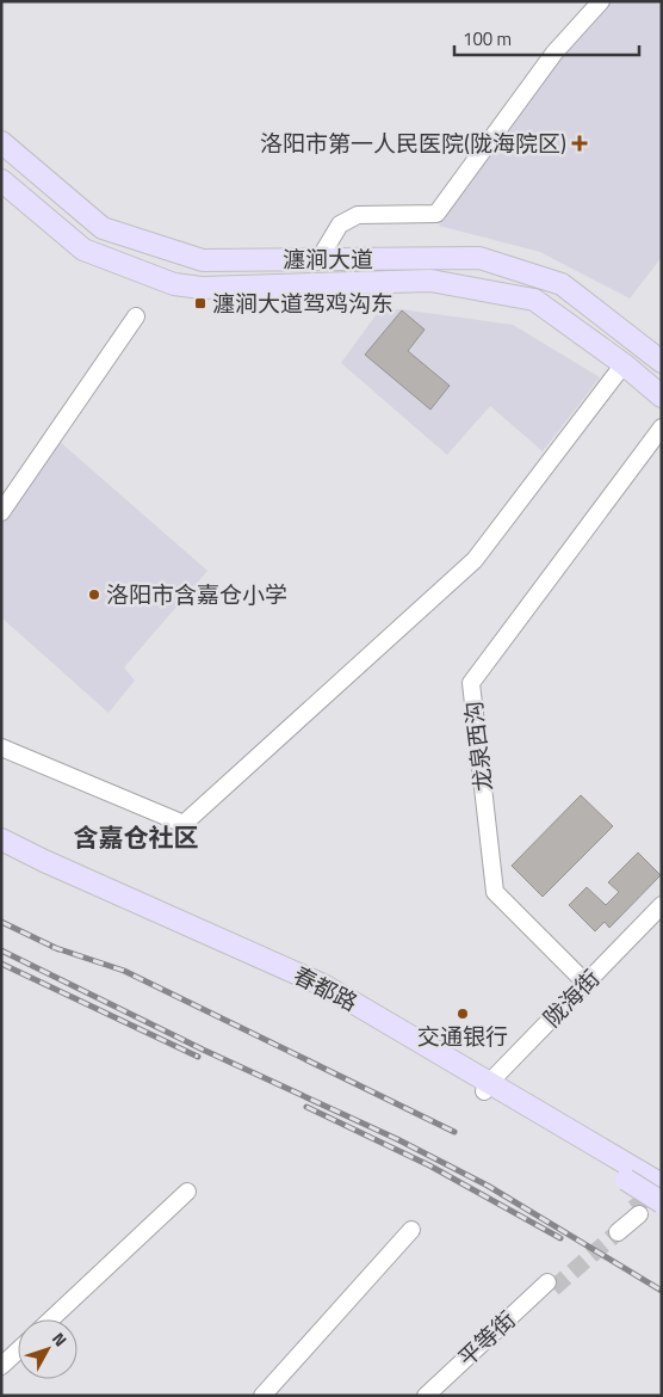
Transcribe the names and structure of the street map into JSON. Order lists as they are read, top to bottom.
{
  "streets": {
    "main road": ["瀍涧大道", "春都路"],
    "street": ["龙泉西沟", "陇海街", "平等街"]
  },
  "crossings": [
    ["龙泉西沟", "陇海街"],
    ["春都路", "陇海街"]
  ],
  "districts": ["含嘉仓社区"],
  "places": {
    "health": ["洛阳市第一人民医院(陇海院区)"],
    "transit": ["瀍涧大道驾鸡沟东"],
    "other": ["洛阳市含嘉仓小学", "交通银行"]
  },
  "scale_bar": "100 m",
  "north": "top right"
}
